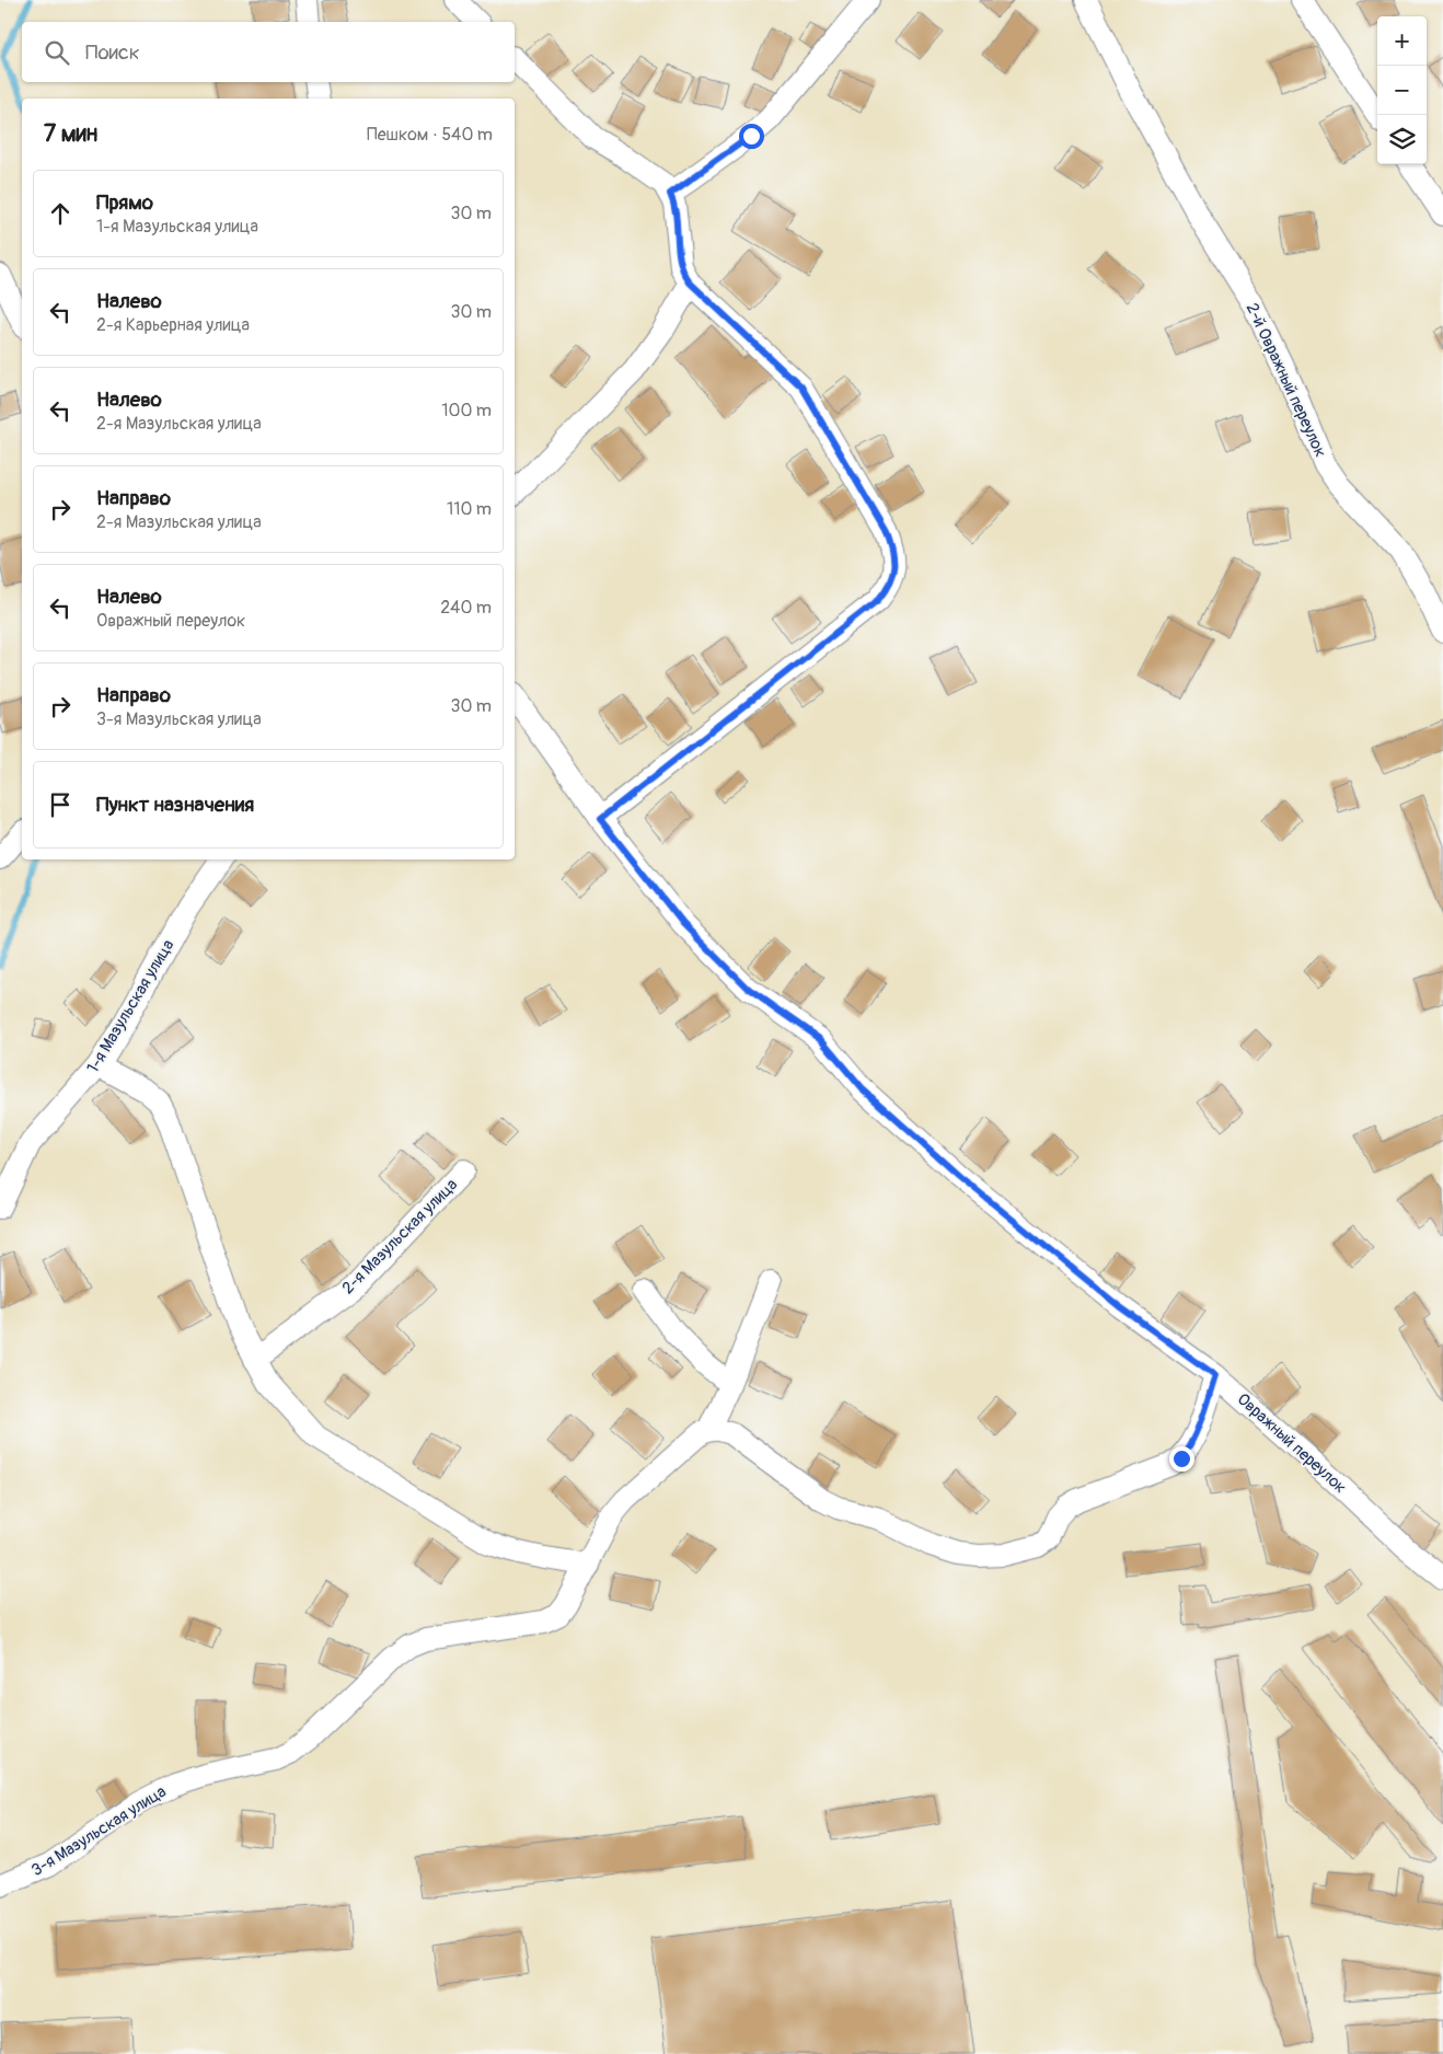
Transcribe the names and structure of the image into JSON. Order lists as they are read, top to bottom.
{
  "streets": {
    "street": [
      "2-й Овражный переулок",
      "1-я Мазульская улица",
      "2-я Мазульская улица",
      "Овражный переулок",
      "3-я Мазульская улица"
    ]
  },
  "page": {
    "map_buttons": ["+", "−"],
    "search": "Поиск",
    "heading": ["7 мин", "Пешком · 540 m"],
    "list": [
      ["Прямо", "1-я Мазульская улица", "30 m"],
      ["Налево", "2-я Карьерная улица", "30 m"],
      ["Налево", "2-я Мазульская улица", "100 m"],
      ["Направо", "2-я Мазульская улица", "110 m"],
      ["Налево", "Овражный переулок", "240 m"],
      ["Направо", "3-я Мазульская улица", "30 m"],
      "Пункт назначения"
    ]
  }
}
